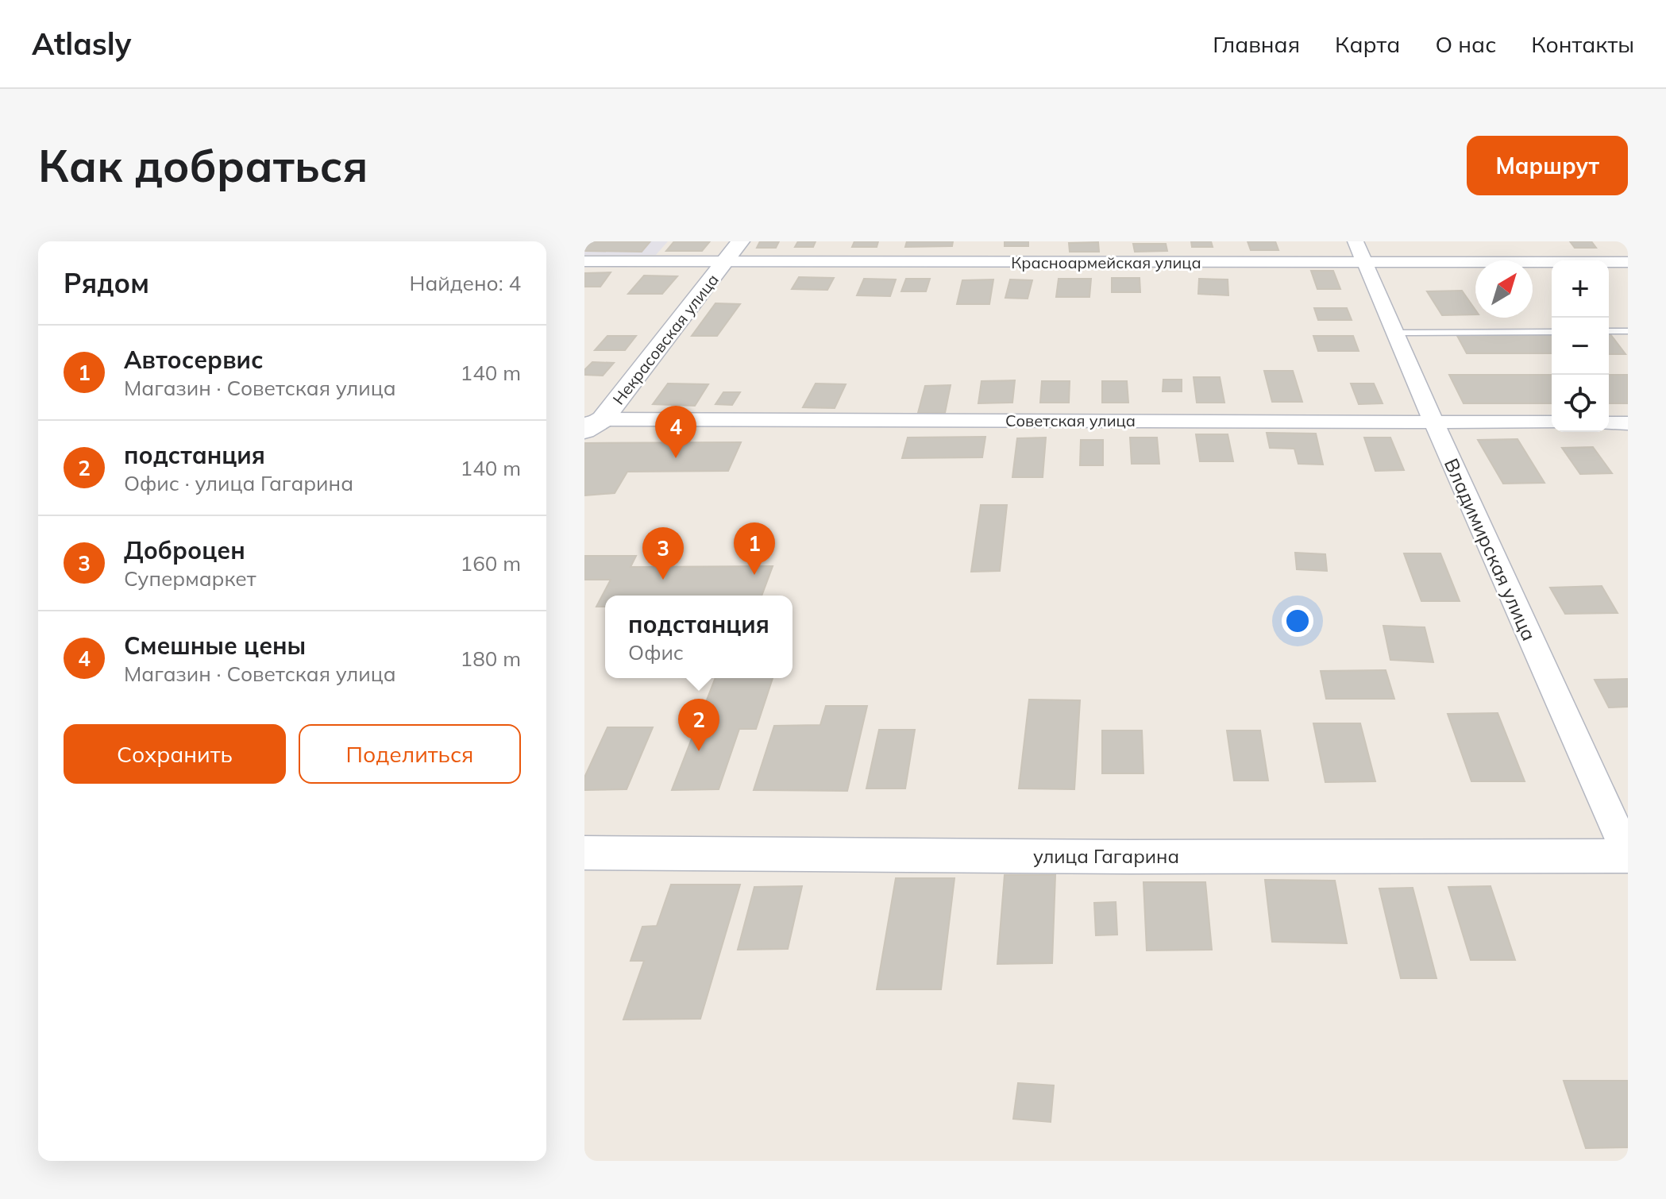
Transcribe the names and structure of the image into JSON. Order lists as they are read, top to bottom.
{
  "streets": {
    "street": [
      "Красноармейская улица",
      "Некрасовская улица",
      "Советская улица",
      "Владимирская улица",
      "улица Гагарина"
    ]
  },
  "crossings": [
    ["Красноармейская улица", "Некрасовская улица"],
    ["Красноармейская улица", "Владимирская улица"],
    ["Некрасовская улица", "Советская улица"],
    ["Советская улица", "Владимирская улица"],
    ["Владимирская улица", "улица Гагарина"]
  ],
  "north": "top right",
  "page": {
    "header": "Atlasly",
    "nav": [
      "Главная",
      "Карта",
      "О нас",
      "Контакты"
    ],
    "buttons": [
      "Маршрут",
      ["Сохранить", "Поделиться"]
    ],
    "title": "Как добраться",
    "heading": ["Рядом", "Найдено: 4"],
    "map_buttons": ["+", "−"],
    "list": [
      {
        "mark": "1",
        "name": "Автосервис",
        "note": "Магазин · Советская улица",
        "value": "140 m"
      },
      {
        "mark": "2",
        "name": "подстанция",
        "note": "Офис · улица Гагарина",
        "value": "140 m"
      },
      {
        "mark": "3",
        "name": "Доброцен",
        "note": "Супермаркет",
        "value": "160 m"
      },
      {
        "mark": "4",
        "name": "Смешные цены",
        "note": "Магазин · Советская улица",
        "value": "180 m"
      }
    ],
    "pins": [
      "4",
      "1",
      "3",
      "2"
    ],
    "popup": ["подстанция", "Офис"]
  }
}
